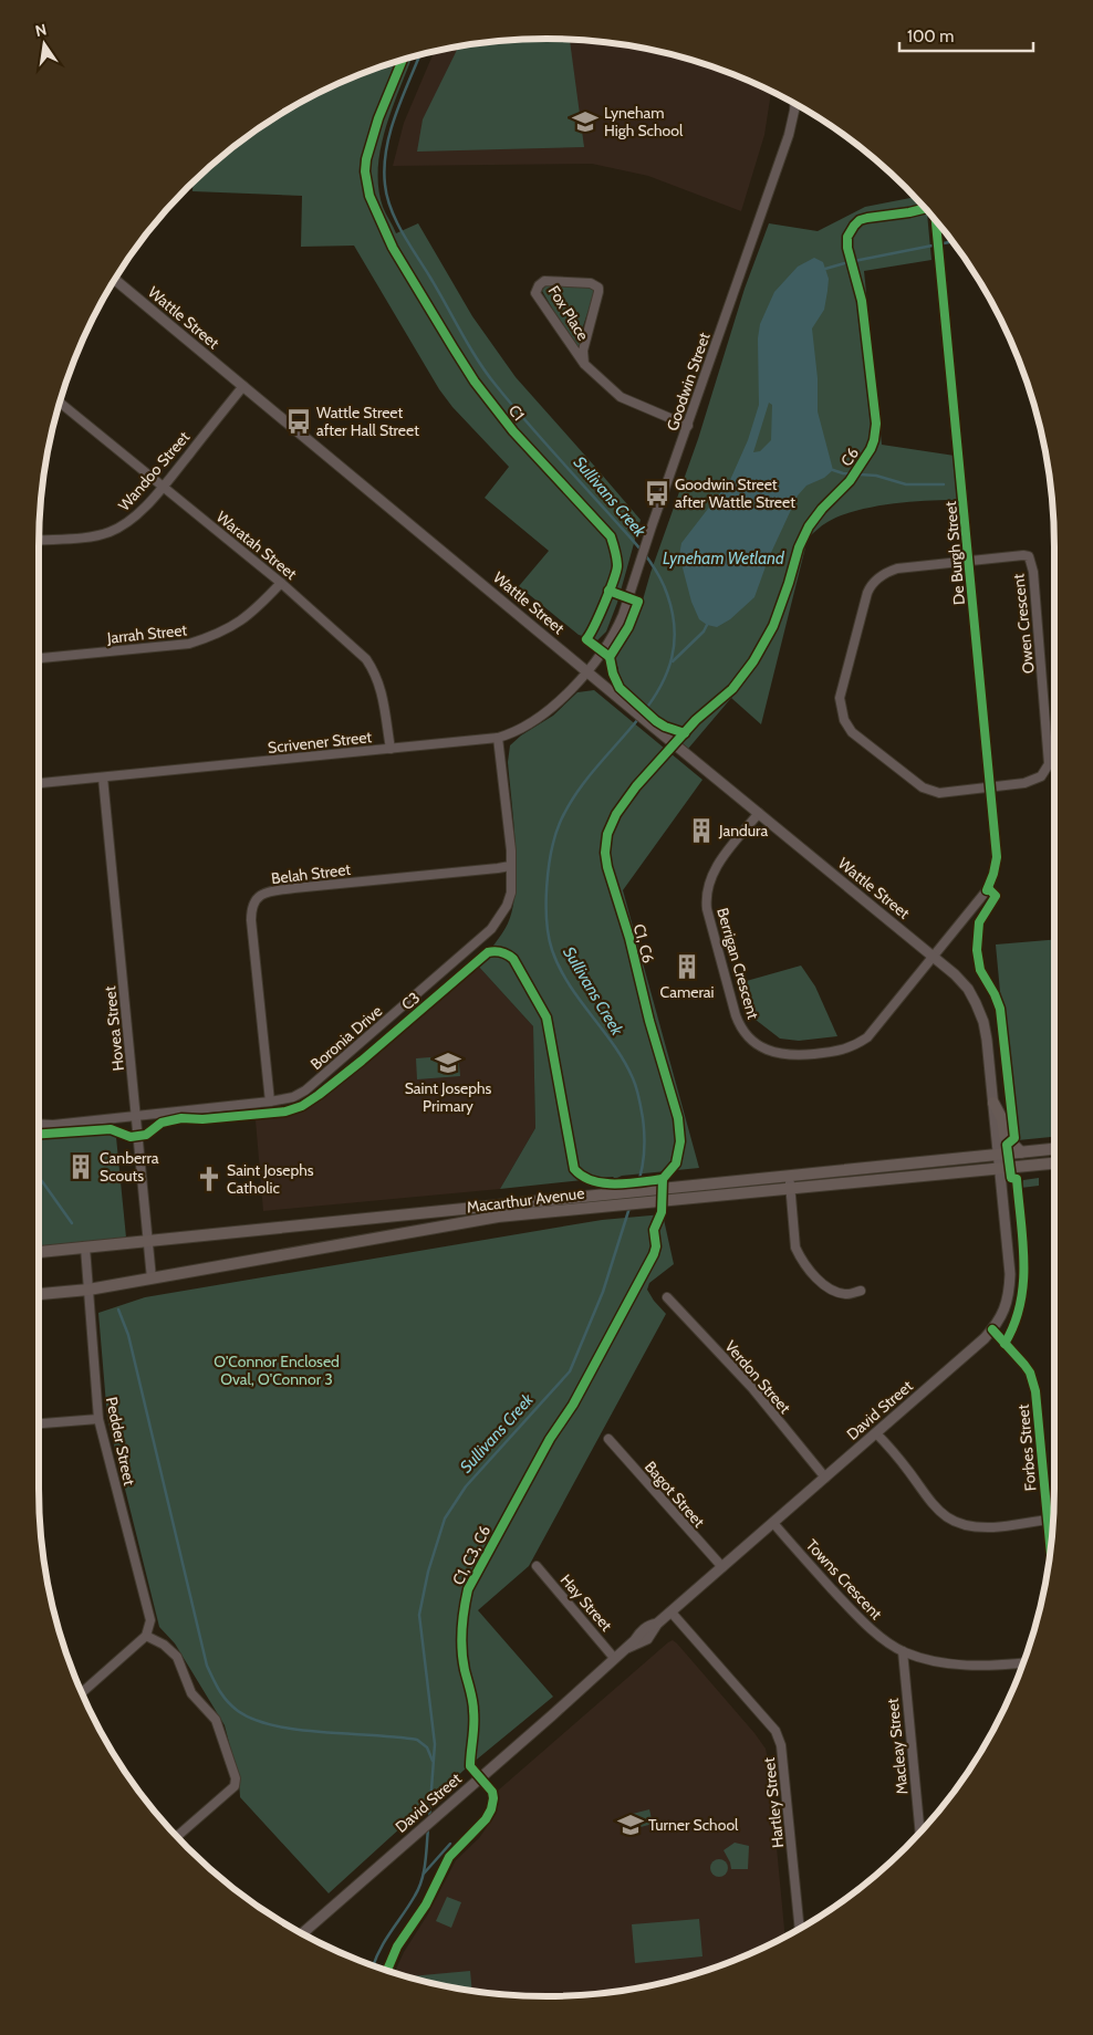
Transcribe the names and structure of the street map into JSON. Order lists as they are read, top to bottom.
{
  "streets": {
    "main road": ["Macarthur Avenue"],
    "street": [
      "Fox Place",
      "Wattle Street",
      "Goodwin Street",
      "Wandoo Street",
      "Waratah Street",
      "De Burgh Street",
      "Owen Crescent",
      "Jarrah Street",
      "Scrivener Street",
      "Belah Street",
      "Berrigan Crescent",
      "Hovea Street",
      "Boronia Drive",
      "Verdon Street",
      "David Street",
      "Pedder Street",
      "Forbes Street",
      "Bagot Street",
      "Towns Crescent",
      "Hay Street",
      "Macleay Street",
      "Hartley Street"
    ],
    "cycle path": [
      "C1",
      "C6",
      "C3",
      "C1, C3, C6"
    ]
  },
  "crossings": [
    ["Fox Place", "Goodwin Street"],
    ["Wattle Street", "Goodwin Street"],
    ["Wattle Street", "Wandoo Street"],
    ["Wattle Street", "De Burgh Street"],
    ["Wattle Street", "Scrivener Street"],
    ["Wattle Street", "Berrigan Crescent"],
    ["Wattle Street", "Macarthur Avenue"],
    ["Wattle Street", "David Street"],
    ["Goodwin Street", "Scrivener Street"],
    ["Wandoo Street", "Waratah Street"],
    ["Waratah Street", "Jarrah Street"],
    ["Waratah Street", "Scrivener Street"],
    ["De Burgh Street", "Owen Crescent"],
    ["De Burgh Street", "Berrigan Crescent"],
    ["Scrivener Street", "Hovea Street"],
    ["Scrivener Street", "Boronia Drive"],
    ["Belah Street", "Boronia Drive"],
    ["Hovea Street", "Boronia Drive"],
    ["Hovea Street", "Macarthur Avenue"],
    ["Macarthur Avenue", "David Street"],
    ["Macarthur Avenue", "Pedder Street"],
    ["Verdon Street", "David Street"],
    ["David Street", "Forbes Street"],
    ["David Street", "Bagot Street"],
    ["David Street", "Towns Crescent"],
    ["David Street", "Hay Street"],
    ["David Street", "Hartley Street"],
    ["Towns Crescent", "Macleay Street"]
  ],
  "water": ["Sullivans Creek", "Lyneham Wetland"],
  "parks": ["O'Connor Enclosed Oval, O'Connor 3"],
  "places": {
    "school or university": ["Lyneham High School", "Saint Josephs Primary", "Turner School"],
    "bus stop": ["Wattle Street after Hall Street", "Goodwin Street after Wattle Street"],
    "building": ["Jandura", "Camerai", "Canberra Scouts"],
    "church": ["Saint Josephs Catholic"]
  },
  "scale_bar": "100 m",
  "north": "top"
}
